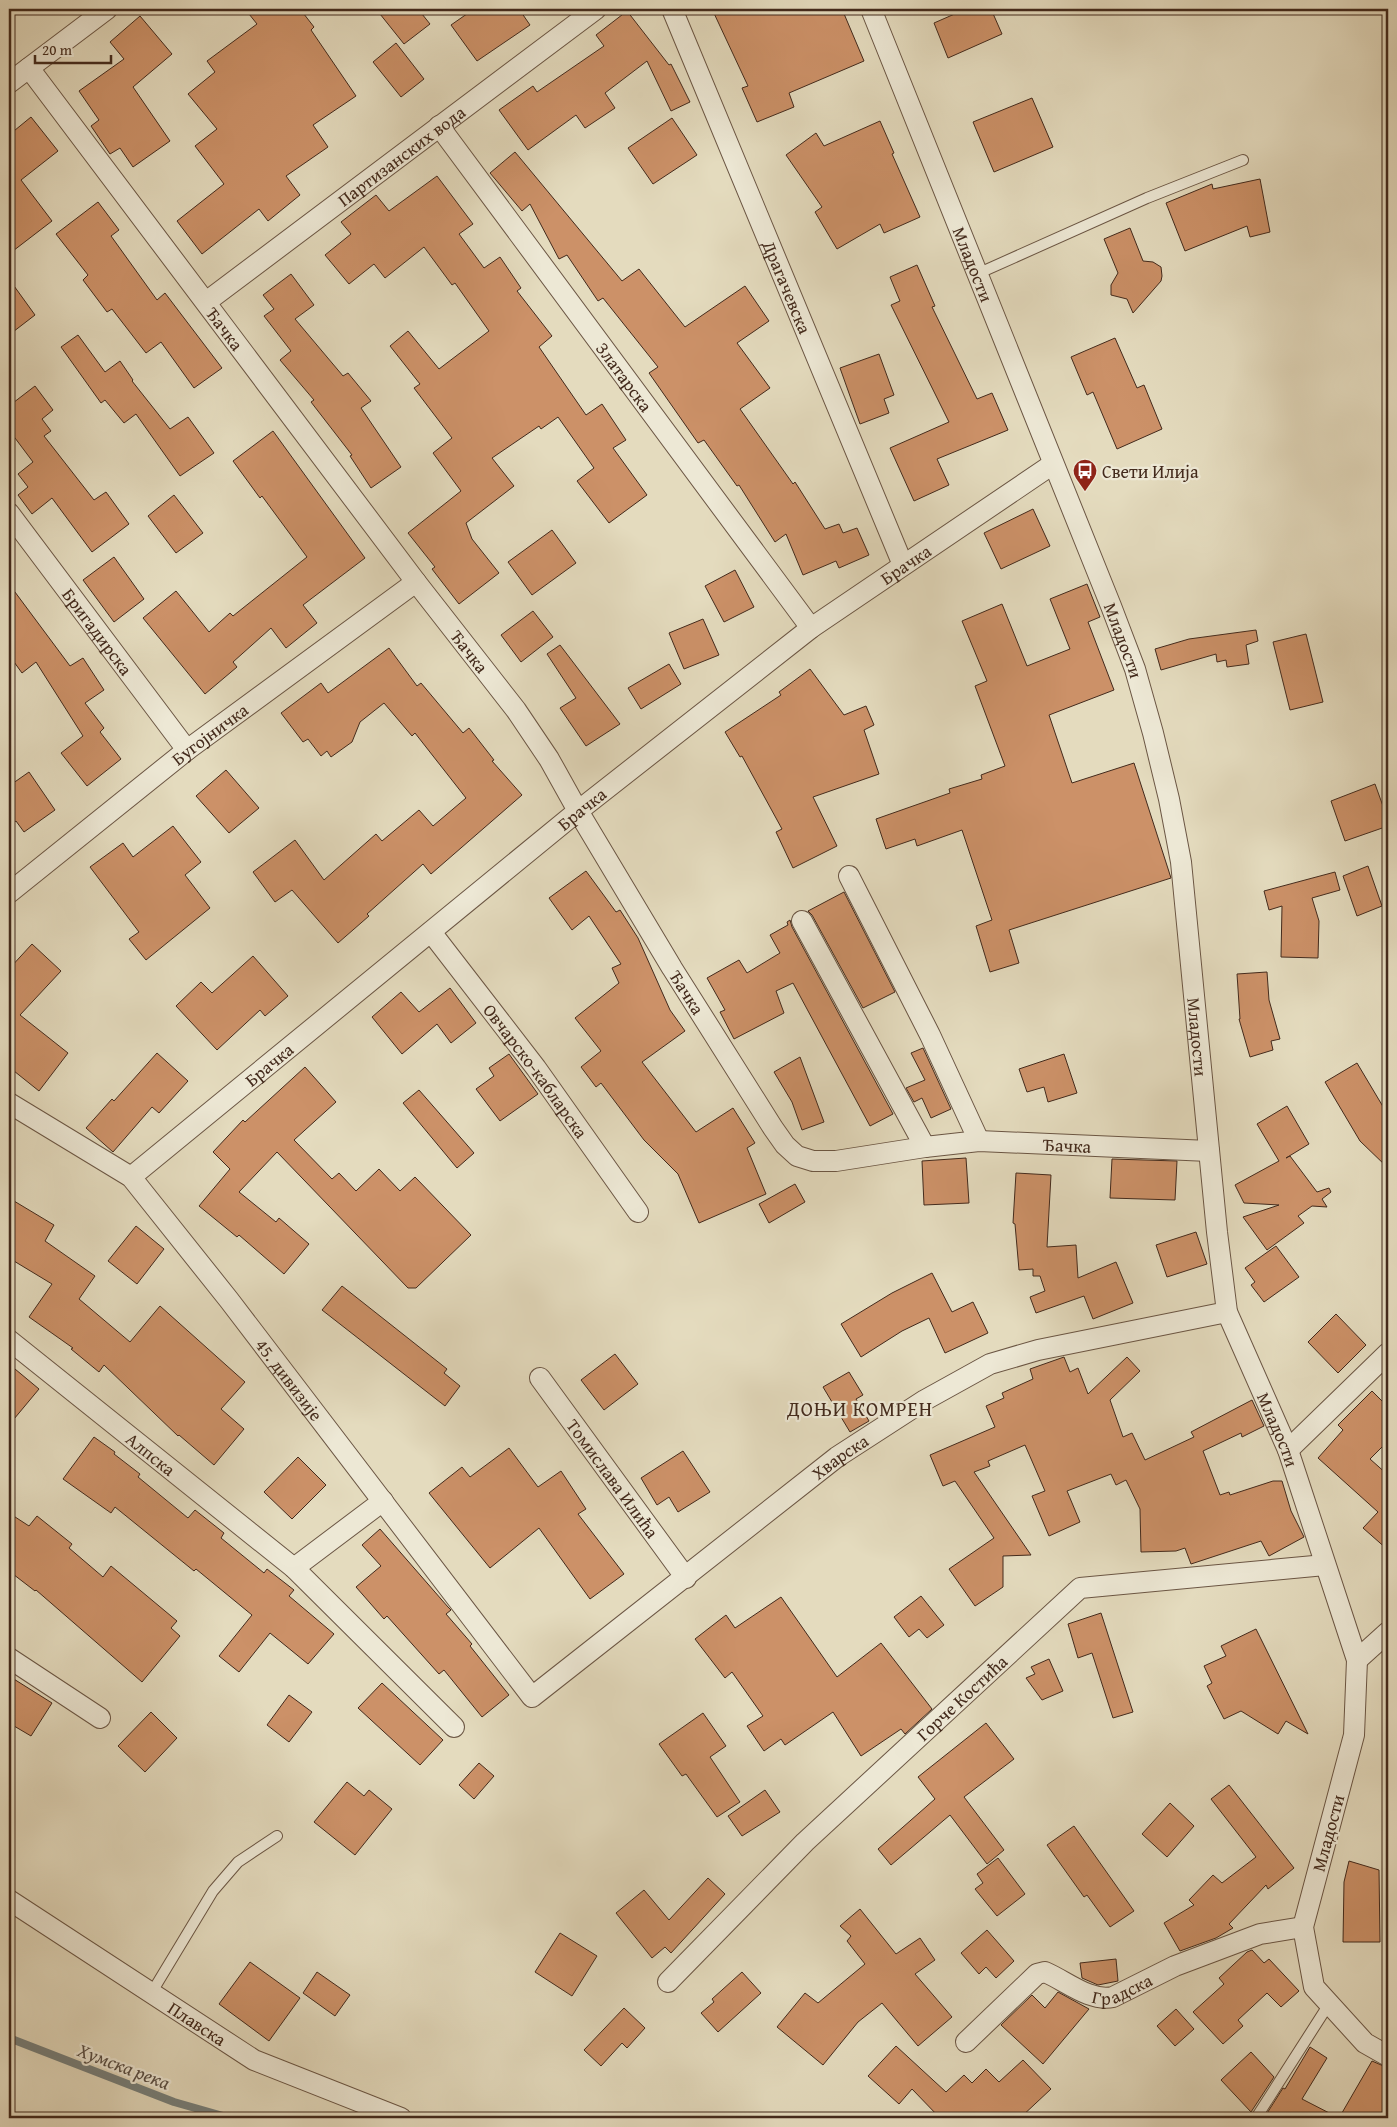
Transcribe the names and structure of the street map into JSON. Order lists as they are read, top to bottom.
{
  "streets": {
    "street": [
      "Партизанских вода",
      "Младости",
      "Драгачевска",
      "Ђачка",
      "Златарска",
      "Брачка",
      "Бригадирска",
      "Бугојничка",
      "Овчарско-кабларска",
      "45. дивизије",
      "Алпска",
      "Хварска",
      "Томислава Илића",
      "Горче Костића",
      "Градска",
      "Плавска"
    ]
  },
  "crossings": [
    ["Партизанских вода", "Ђачка"],
    ["Партизанских вода", "Златарска"],
    ["Младости", "Ђачка"],
    ["Младости", "Брачка"],
    ["Младости", "Хварска"],
    ["Младости", "Горче Костића"],
    ["Младости", "Градска"],
    ["Драгачевска", "Брачка"],
    ["Ђачка", "Брачка"],
    ["Ђачка", "Бугојничка"],
    ["Златарска", "Брачка"],
    ["Брачка", "Овчарско-кабларска"],
    ["Брачка", "45. дивизије"],
    ["Бригадирска", "Бугојничка"],
    ["45. дивизије", "Хварска"],
    ["Хварска", "Томислава Илића"]
  ],
  "districts": ["ДОЊИ КОМРЕН"],
  "water": ["Хумска река"],
  "places": {
    "bus stop": ["Свети Илија"]
  },
  "scale_bar": "20 m"
}
